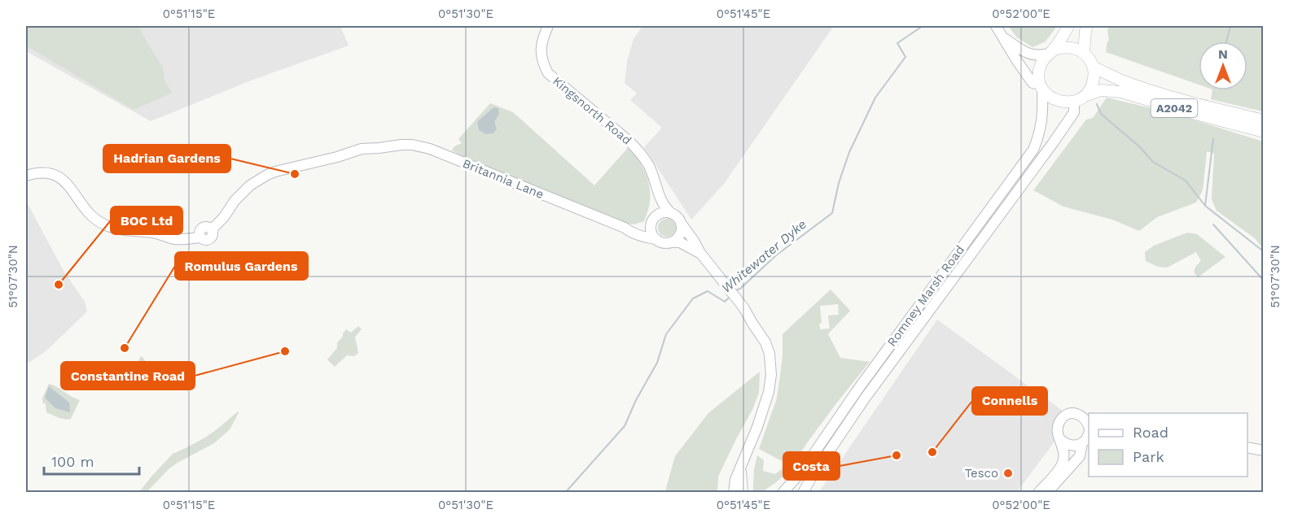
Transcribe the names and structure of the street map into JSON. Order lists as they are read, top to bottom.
{
  "streets": {
    "main road": ["A2042"],
    "street": ["Kingsnorth Road", "Britannia Lane", "Romney Marsh Road"]
  },
  "crossings": [
    ["A2042", "Romney Marsh Road"],
    ["Kingsnorth Road", "Britannia Lane"]
  ],
  "water": ["Whitewater Dyke"],
  "places": [
    "Hadrian Gardens",
    "BOC Ltd",
    "Romulus Gardens",
    "Constantine Road",
    "Connells",
    "Costa",
    "Tesco"
  ],
  "legend": ["Road", "Park"],
  "scale_bar": "100 m",
  "north": "top",
  "coordinates": [
    "0°51'15\"E",
    "0°51'30\"E",
    "0°51'45\"E",
    "0°52'00\"E",
    "51°07'30\"N"
  ]
}
